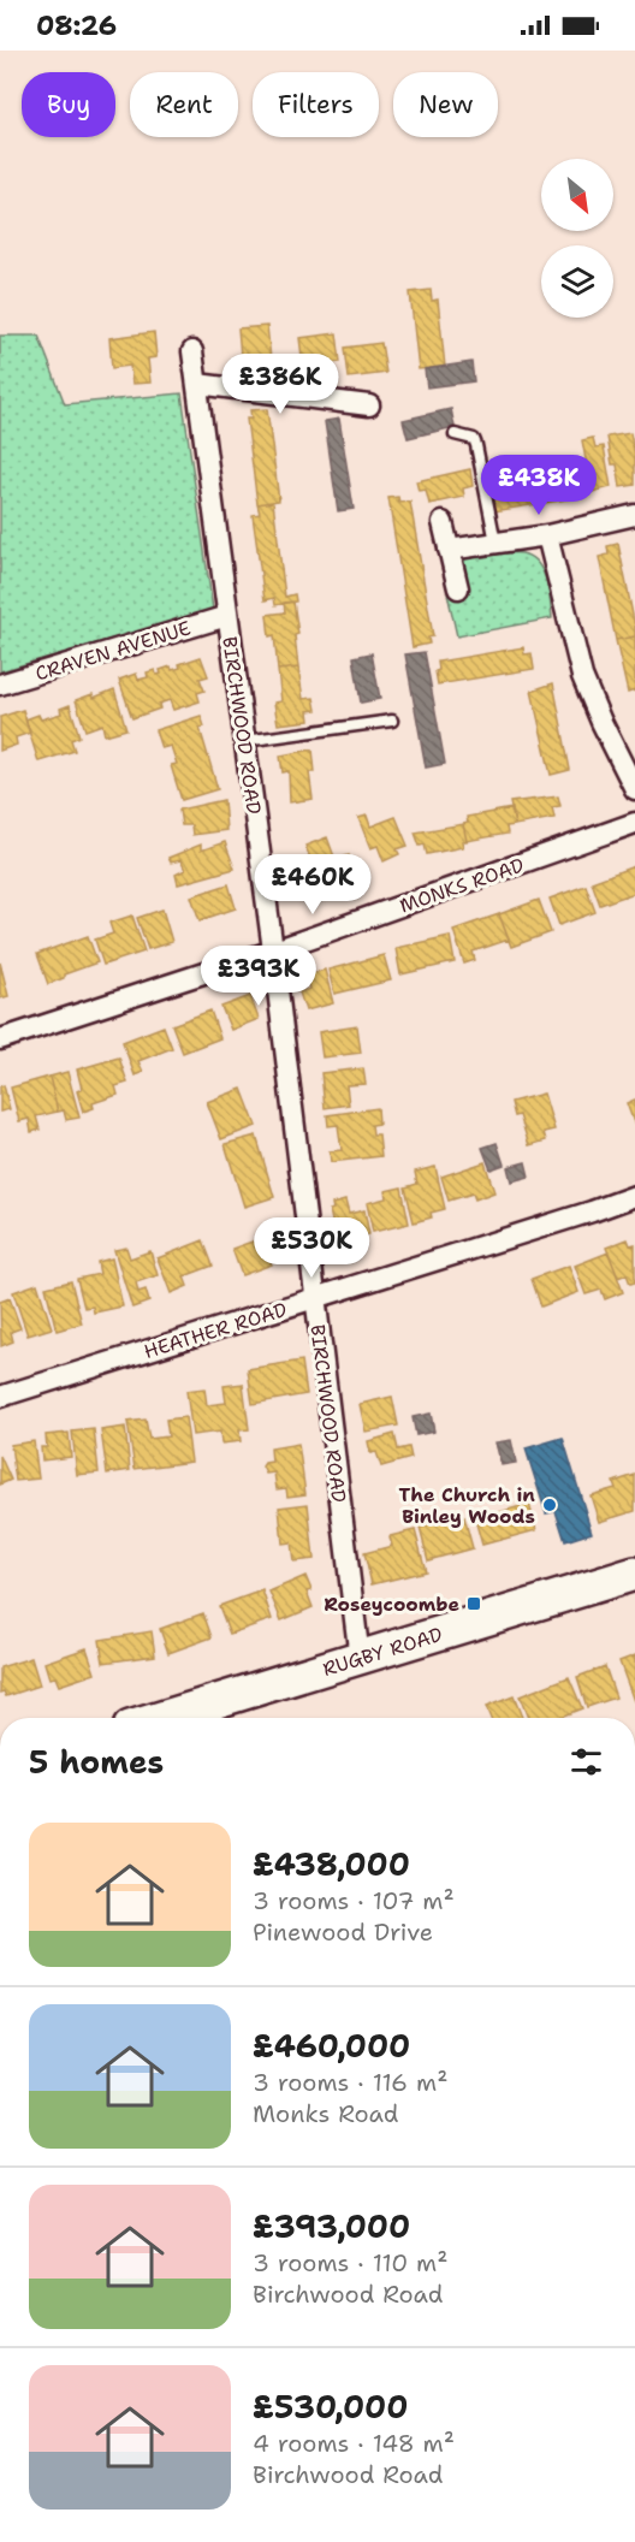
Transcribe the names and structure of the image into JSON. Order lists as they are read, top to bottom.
{
  "streets": {
    "main road": ["RUGBY ROAD"],
    "street": [
      "CRAVEN AVENUE",
      "BIRCHWOOD ROAD",
      "MONKS ROAD",
      "HEATHER ROAD"
    ]
  },
  "crossings": [
    ["CRAVEN AVENUE", "BIRCHWOOD ROAD"],
    ["BIRCHWOOD ROAD", "MONKS ROAD"],
    ["BIRCHWOOD ROAD", "HEATHER ROAD"],
    ["BIRCHWOOD ROAD", "RUGBY ROAD"]
  ],
  "places": {
    "other": ["The Church in Binley Woods"],
    "transit": ["Roseycoombe"]
  },
  "north": "bottom right",
  "page": {
    "status": "08:26",
    "chip": [
      "Buy",
      "Rent",
      "Filters",
      "New"
    ],
    "price": [
      "£386K",
      "£438K",
      "£460K",
      "£393K",
      "£530K"
    ],
    "heading": "5 homes",
    "list": [
      {
        "name": "£438,000",
        "note": "3 rooms · 107 m² · Pinewood Drive"
      },
      {
        "name": "£460,000",
        "note": "3 rooms · 116 m² · Monks Road"
      },
      {
        "name": "£393,000",
        "note": "3 rooms · 110 m² · Birchwood Road"
      },
      {
        "name": "£530,000",
        "note": "4 rooms · 148 m² · Birchwood Road"
      }
    ]
  }
}
